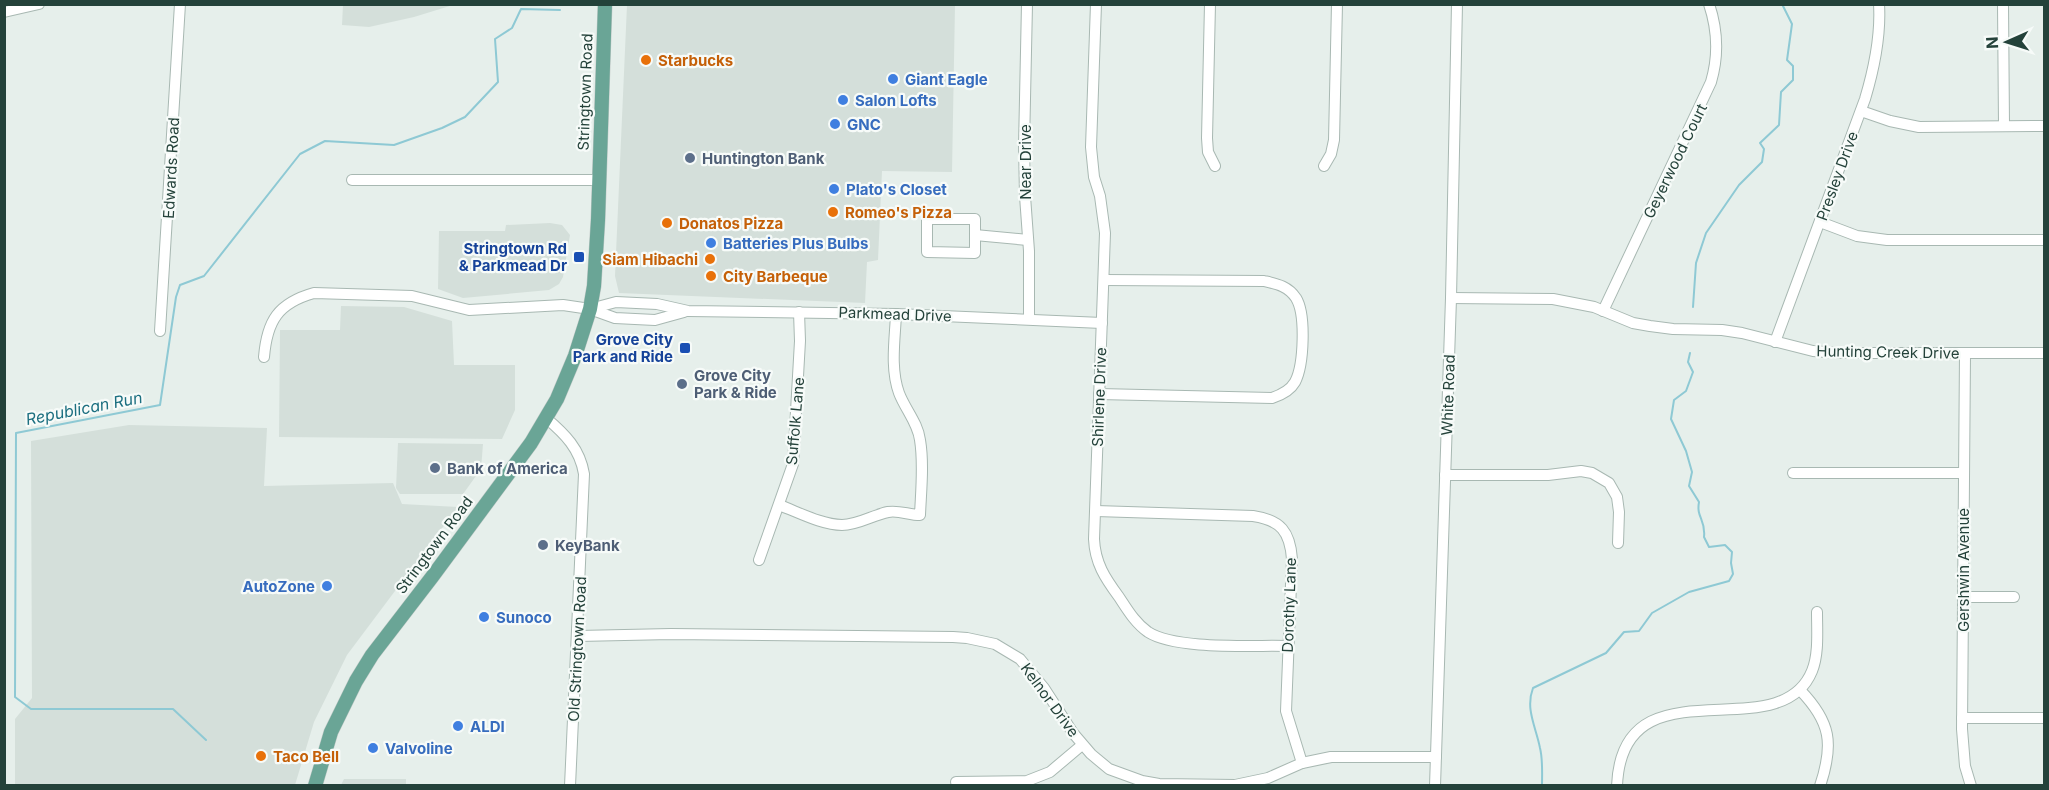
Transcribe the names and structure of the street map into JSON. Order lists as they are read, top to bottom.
{
  "streets": {
    "main road": ["Stringtown Road"],
    "street": [
      "Geyerwood Court",
      "Near Drive",
      "Edwards Road",
      "Presley Drive",
      "Parkmead Drive",
      "Hunting Creek Drive",
      "White Road",
      "Shirlene Drive",
      "Suffolk Lane",
      "Gershwin Avenue",
      "Dorothy Lane",
      "Old Stringtown Road",
      "Kelnor Drive"
    ]
  },
  "crossings": [
    ["Stringtown Road", "Parkmead Drive"],
    ["Stringtown Road", "Old Stringtown Road"],
    ["Geyerwood Court", "Hunting Creek Drive"],
    ["Near Drive", "Parkmead Drive"],
    ["Presley Drive", "Hunting Creek Drive"],
    ["Parkmead Drive", "Shirlene Drive"],
    ["Parkmead Drive", "Suffolk Lane"],
    ["Hunting Creek Drive", "White Road"],
    ["Hunting Creek Drive", "Gershwin Avenue"],
    ["White Road", "Kelnor Drive"],
    ["Shirlene Drive", "Dorothy Lane"],
    ["Dorothy Lane", "Kelnor Drive"],
    ["Old Stringtown Road", "Kelnor Drive"]
  ],
  "water": ["Republican Run"],
  "places": {
    "other": [
      "Starbucks",
      "Giant Eagle",
      "Salon Lofts",
      "GNC",
      "Huntington Bank",
      "Plato's Closet",
      "Romeo's Pizza",
      "Donatos Pizza",
      "Batteries Plus Bulbs",
      "Siam Hibachi",
      "City Barbeque",
      "Grove City Park & Ride",
      "Bank of America",
      "KeyBank",
      "AutoZone",
      "Sunoco",
      "ALDI",
      "Valvoline",
      "Taco Bell"
    ],
    "transit": ["Stringtown Rd & Parkmead Dr", "Grove City Park and Ride"]
  },
  "north": "left"
}
